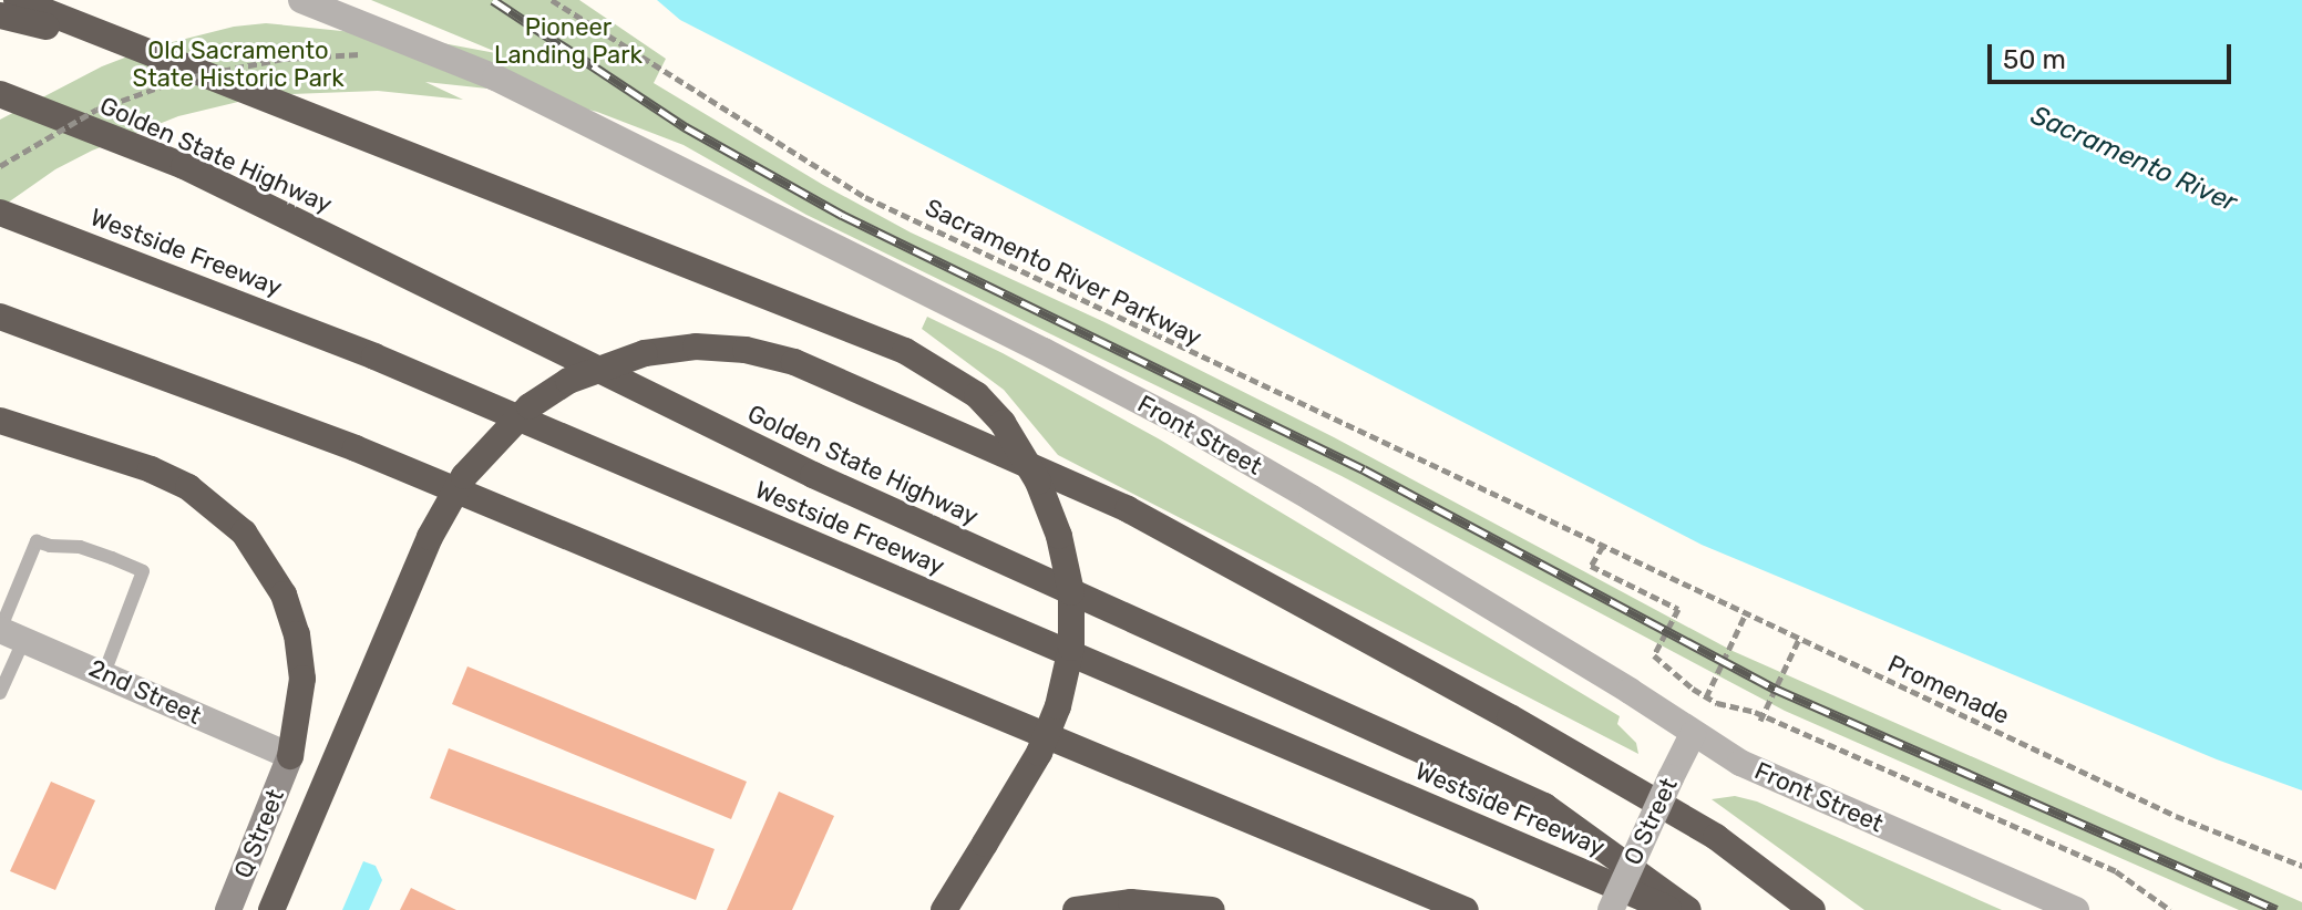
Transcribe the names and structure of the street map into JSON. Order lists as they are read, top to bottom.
{
  "streets": {
    "highway": ["Golden State Highway", "Westside Freeway"],
    "main road": ["Q Street"],
    "street": ["Front Street", "2nd Street", "O Street"],
    "path": ["Sacramento River Parkway", "Promenade"]
  },
  "crossings": [
    ["Sacramento River Parkway", "Promenade"],
    ["Front Street", "O Street"],
    ["2nd Street", "Q Street"]
  ],
  "water": ["Sacramento River"],
  "parks": ["Pioneer Landing Park", "Old Sacramento State Historic Park"],
  "scale_bar": "50 m"
}
